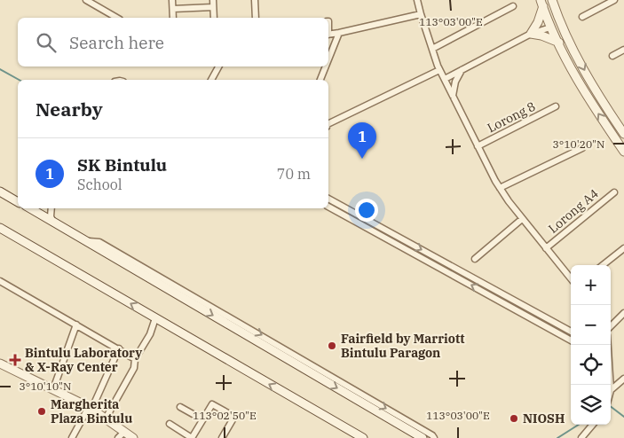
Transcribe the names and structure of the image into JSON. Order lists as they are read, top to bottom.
{
  "streets": {
    "street": ["Lorong 8", "Lorong A4"]
  },
  "places": {
    "other": ["Fairfield by Marriott Bintulu Paragon", "Margherita Plaza Bintulu", "NIOSH"],
    "health": ["Bintulu Laboratory & X-Ray Center"]
  },
  "page": {
    "search": "Search here",
    "heading": "Nearby",
    "pins": "1",
    "list": [
      {
        "mark": "1",
        "name": "SK Bintulu",
        "note": "School",
        "value": "70 m"
      }
    ],
    "map_buttons": ["+", "−"]
  },
  "coordinates": [
    "113°03'00\"E",
    "3°10'20\"N",
    "3°10'10\"N",
    "113°02'50\"E"
  ]
}
